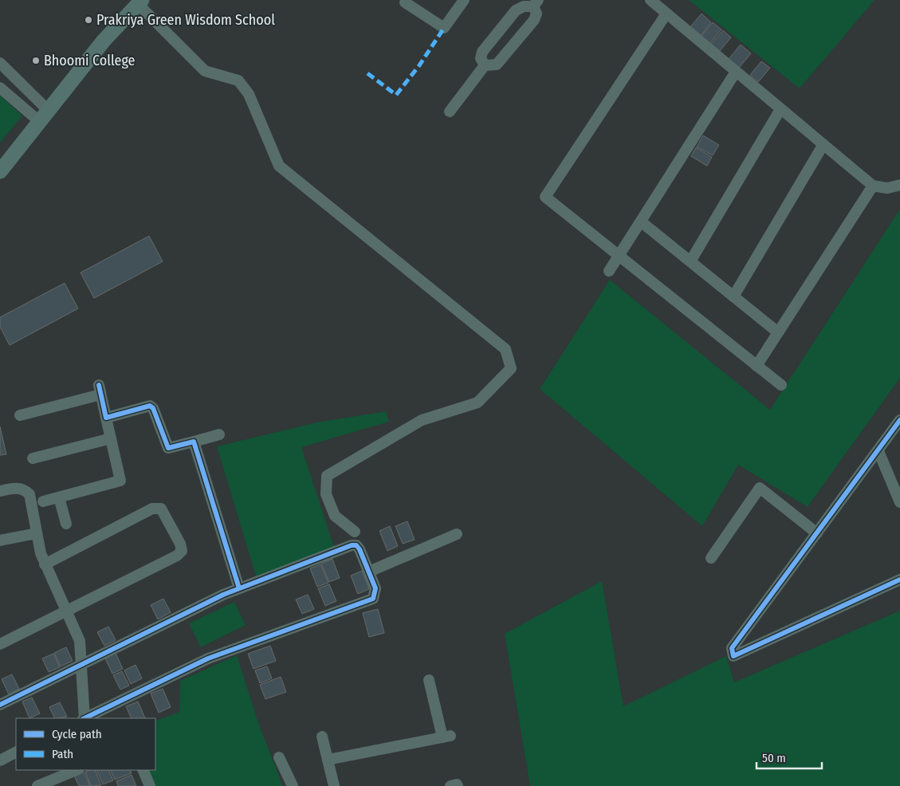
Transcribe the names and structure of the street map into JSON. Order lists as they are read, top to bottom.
{
  "places": ["Prakriya Green Wisdom School", "Bhoomi College"],
  "legend": ["Cycle path", "Path"],
  "scale_bar": "50 m"
}
